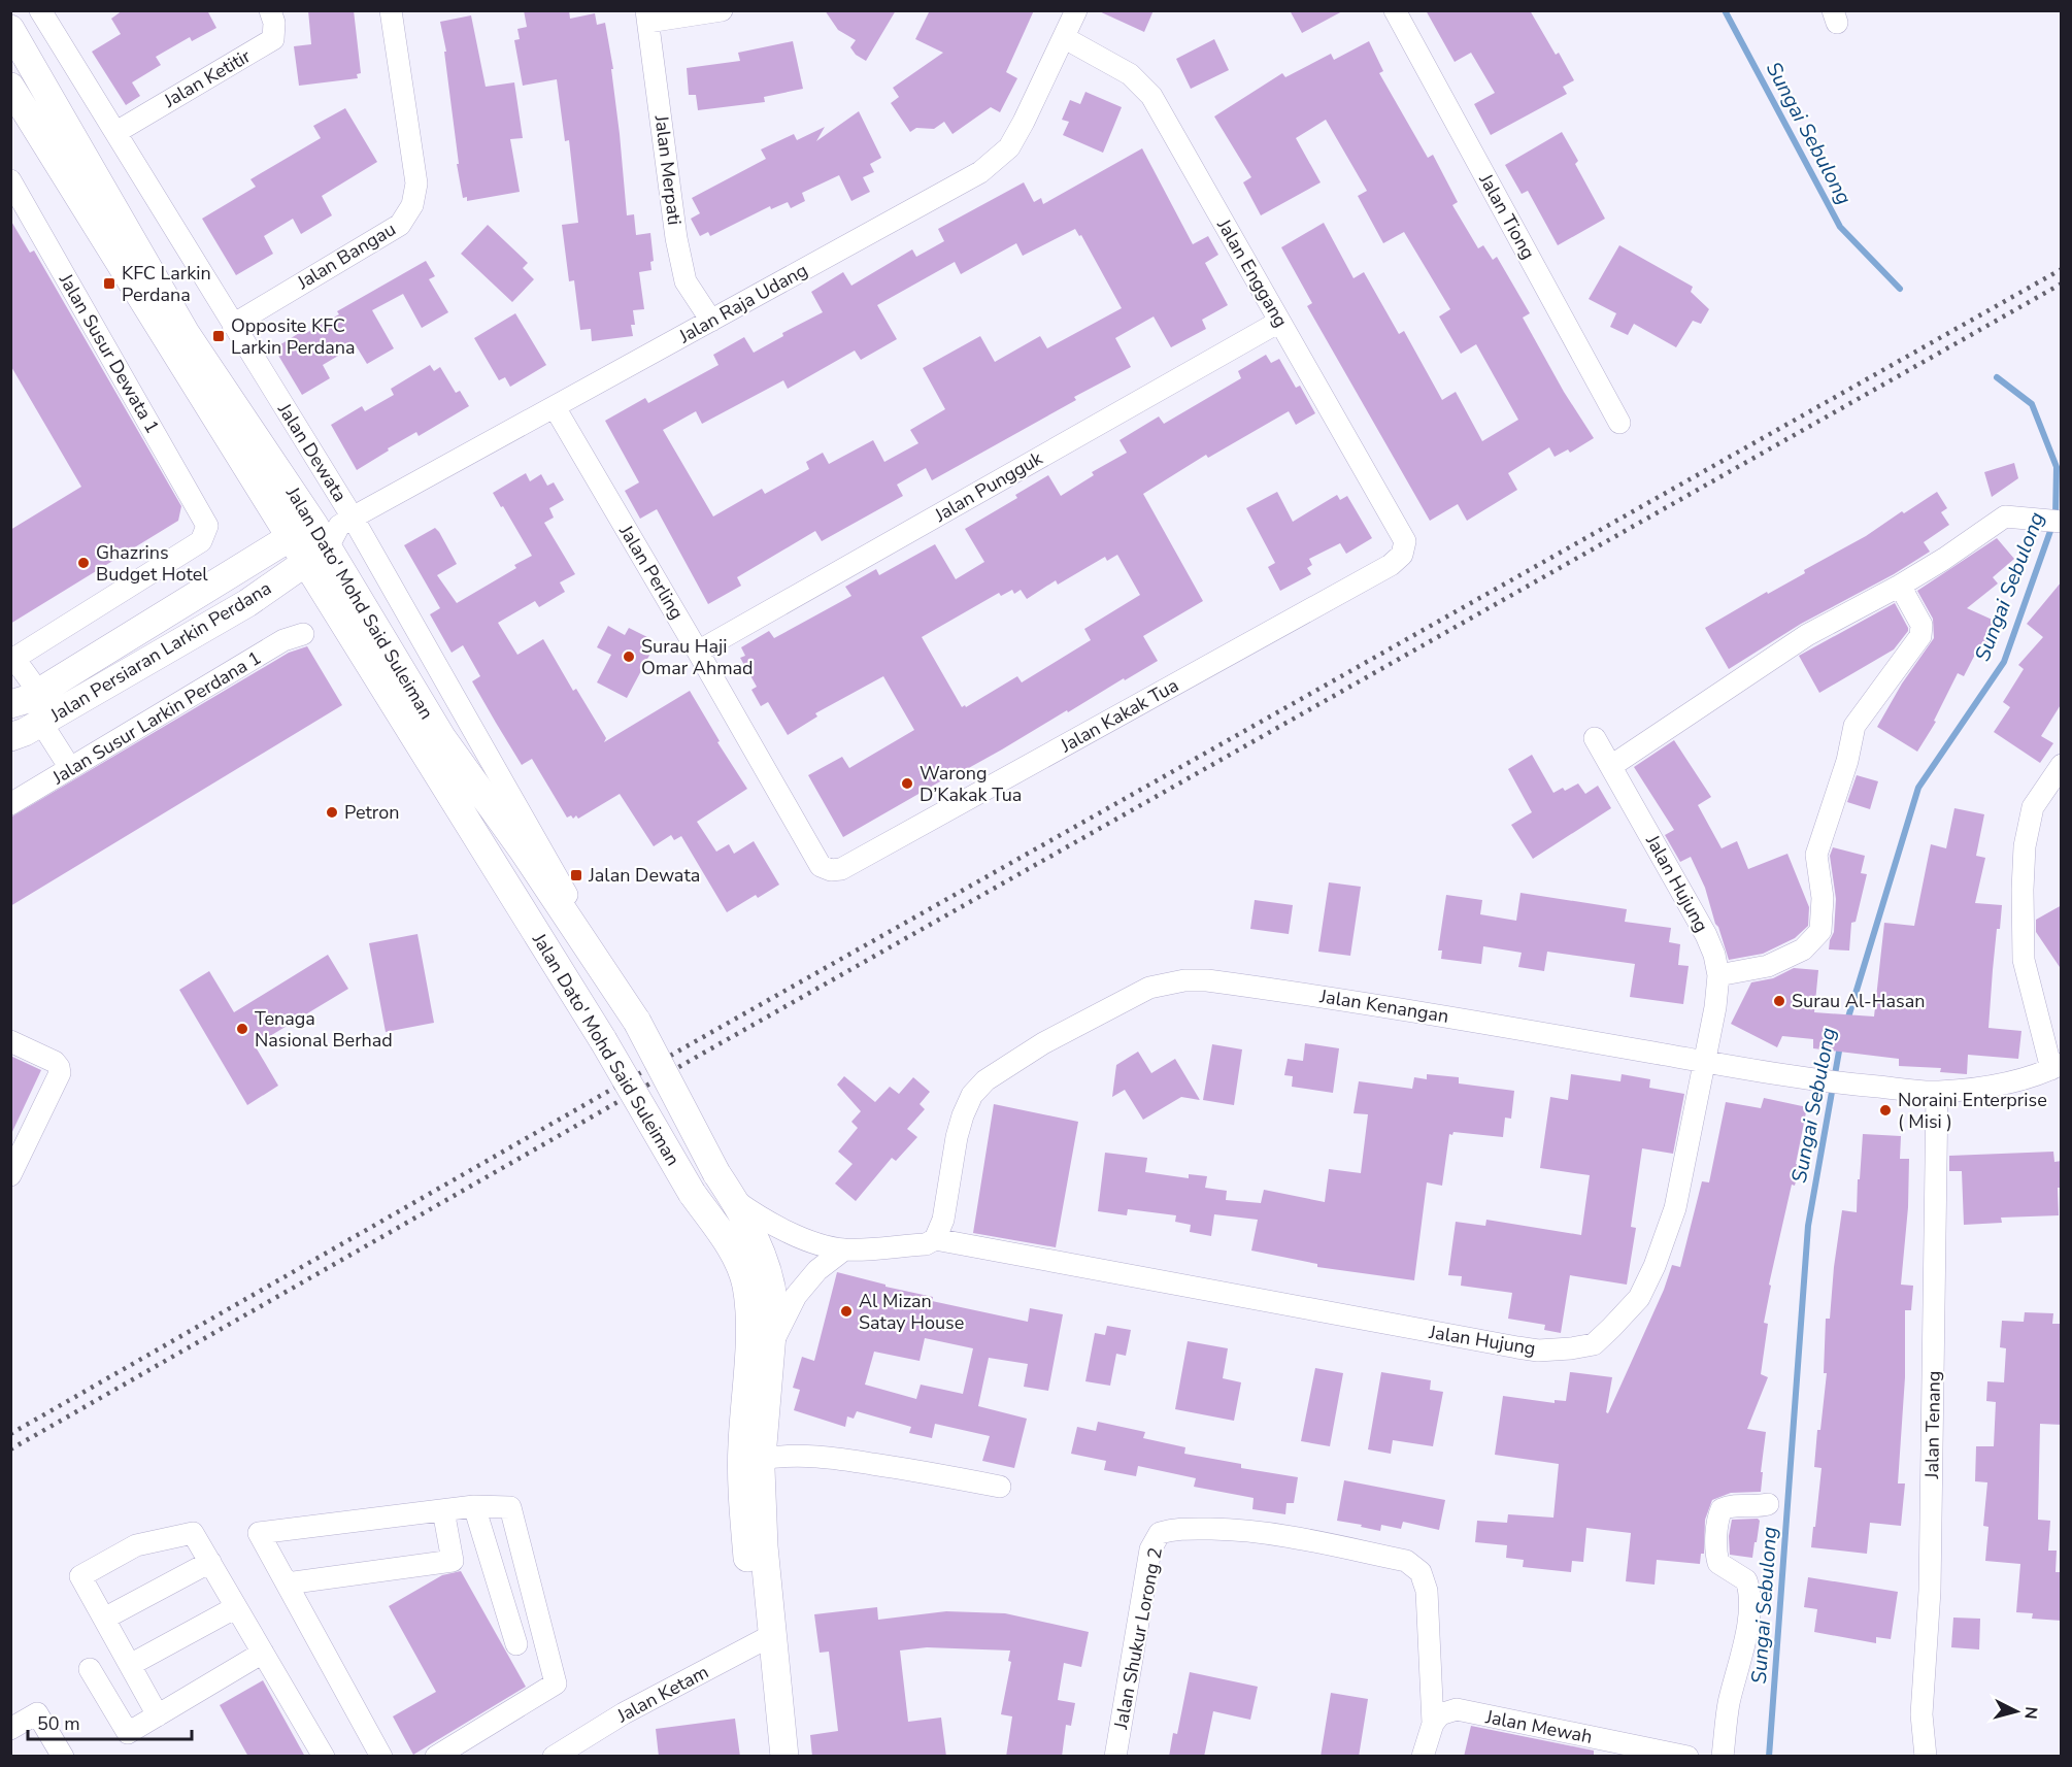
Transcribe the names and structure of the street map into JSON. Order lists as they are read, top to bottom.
{
  "streets": {
    "main road": ["Jalan Dato' Mohd Said Suleiman", "Jalan Persiaran Larkin Perdana"],
    "street": [
      "Jalan Ketitir",
      "Jalan Merpati",
      "Jalan Tiong",
      "Jalan Bangau",
      "Jalan Enggang",
      "Jalan Raja Udang",
      "Jalan Susur Dewata 1",
      "Jalan Dewata",
      "Jalan Pungguk",
      "Jalan Perling",
      "Jalan Kakak Tua",
      "Jalan Susur Larkin Perdana 1",
      "Jalan Hujung",
      "Jalan Kenangan",
      "Jalan Tenang",
      "Jalan Shukur Lorong 2",
      "Jalan Ketam",
      "Jalan Mewah"
    ]
  },
  "crossings": [
    ["Jalan Ketitir", "Jalan Dewata"],
    ["Jalan Merpati", "Jalan Raja Udang"],
    ["Jalan Bangau", "Jalan Dewata"],
    ["Jalan Enggang", "Jalan Raja Udang"],
    ["Jalan Enggang", "Jalan Pungguk"],
    ["Jalan Enggang", "Jalan Kakak Tua"],
    ["Jalan Raja Udang", "Jalan Dewata"],
    ["Jalan Raja Udang", "Jalan Perling"],
    ["Jalan Raja Udang", "Jalan Dato' Mohd Said Suleiman"],
    ["Jalan Raja Udang", "Jalan Persiaran Larkin Perdana"],
    ["Jalan Dewata", "Jalan Dato' Mohd Said Suleiman"],
    ["Jalan Dewata", "Jalan Persiaran Larkin Perdana"],
    ["Jalan Pungguk", "Jalan Perling"],
    ["Jalan Perling", "Jalan Kakak Tua"],
    ["Jalan Dato' Mohd Said Suleiman", "Jalan Persiaran Larkin Perdana"],
    ["Jalan Dato' Mohd Said Suleiman", "Jalan Ketam"],
    ["Jalan Hujung", "Jalan Kenangan"],
    ["Jalan Kenangan", "Jalan Tenang"],
    ["Jalan Shukur Lorong 2", "Jalan Mewah"]
  ],
  "water": ["Sungai Sebulong"],
  "places": {
    "transit": ["KFC Larkin Perdana", "Opposite KFC Larkin Perdana", "Jalan Dewata"],
    "other": [
      "Ghazrins Budget Hotel",
      "Surau Haji Omar Ahmad",
      "Warong D’Kakak Tua",
      "Petron",
      "Surau Al-Hasan",
      "Tenaga Nasional Berhad",
      "Noraini Enterprise ( Misi )",
      "Al Mizan Satay House"
    ]
  },
  "scale_bar": "50 m",
  "north": "right"
}
